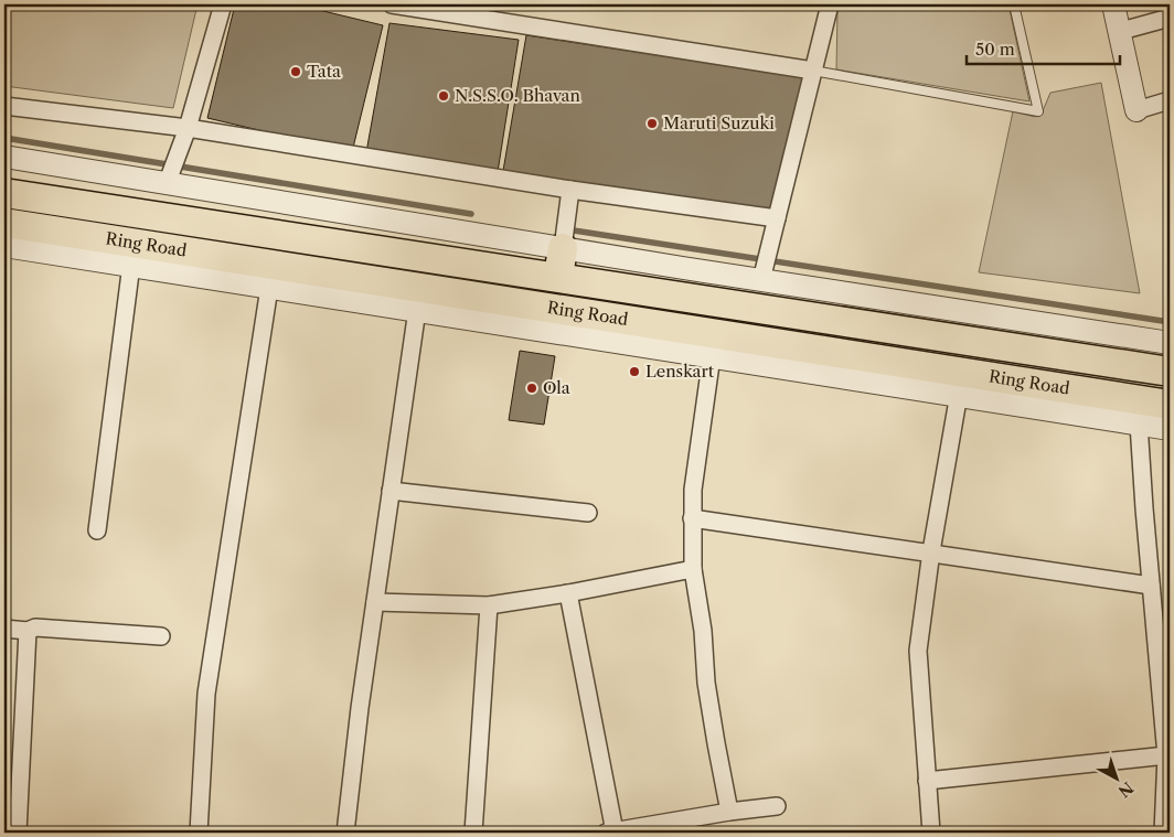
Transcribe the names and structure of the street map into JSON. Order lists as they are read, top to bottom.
{
  "streets": {
    "highway": ["Ring Road"]
  },
  "places": [
    "Tata",
    "N.S.S.O. Bhavan",
    "Maruti Suzuki",
    "Lenskart",
    "Ola"
  ],
  "scale_bar": "50 m",
  "north": "bottom right"
}
